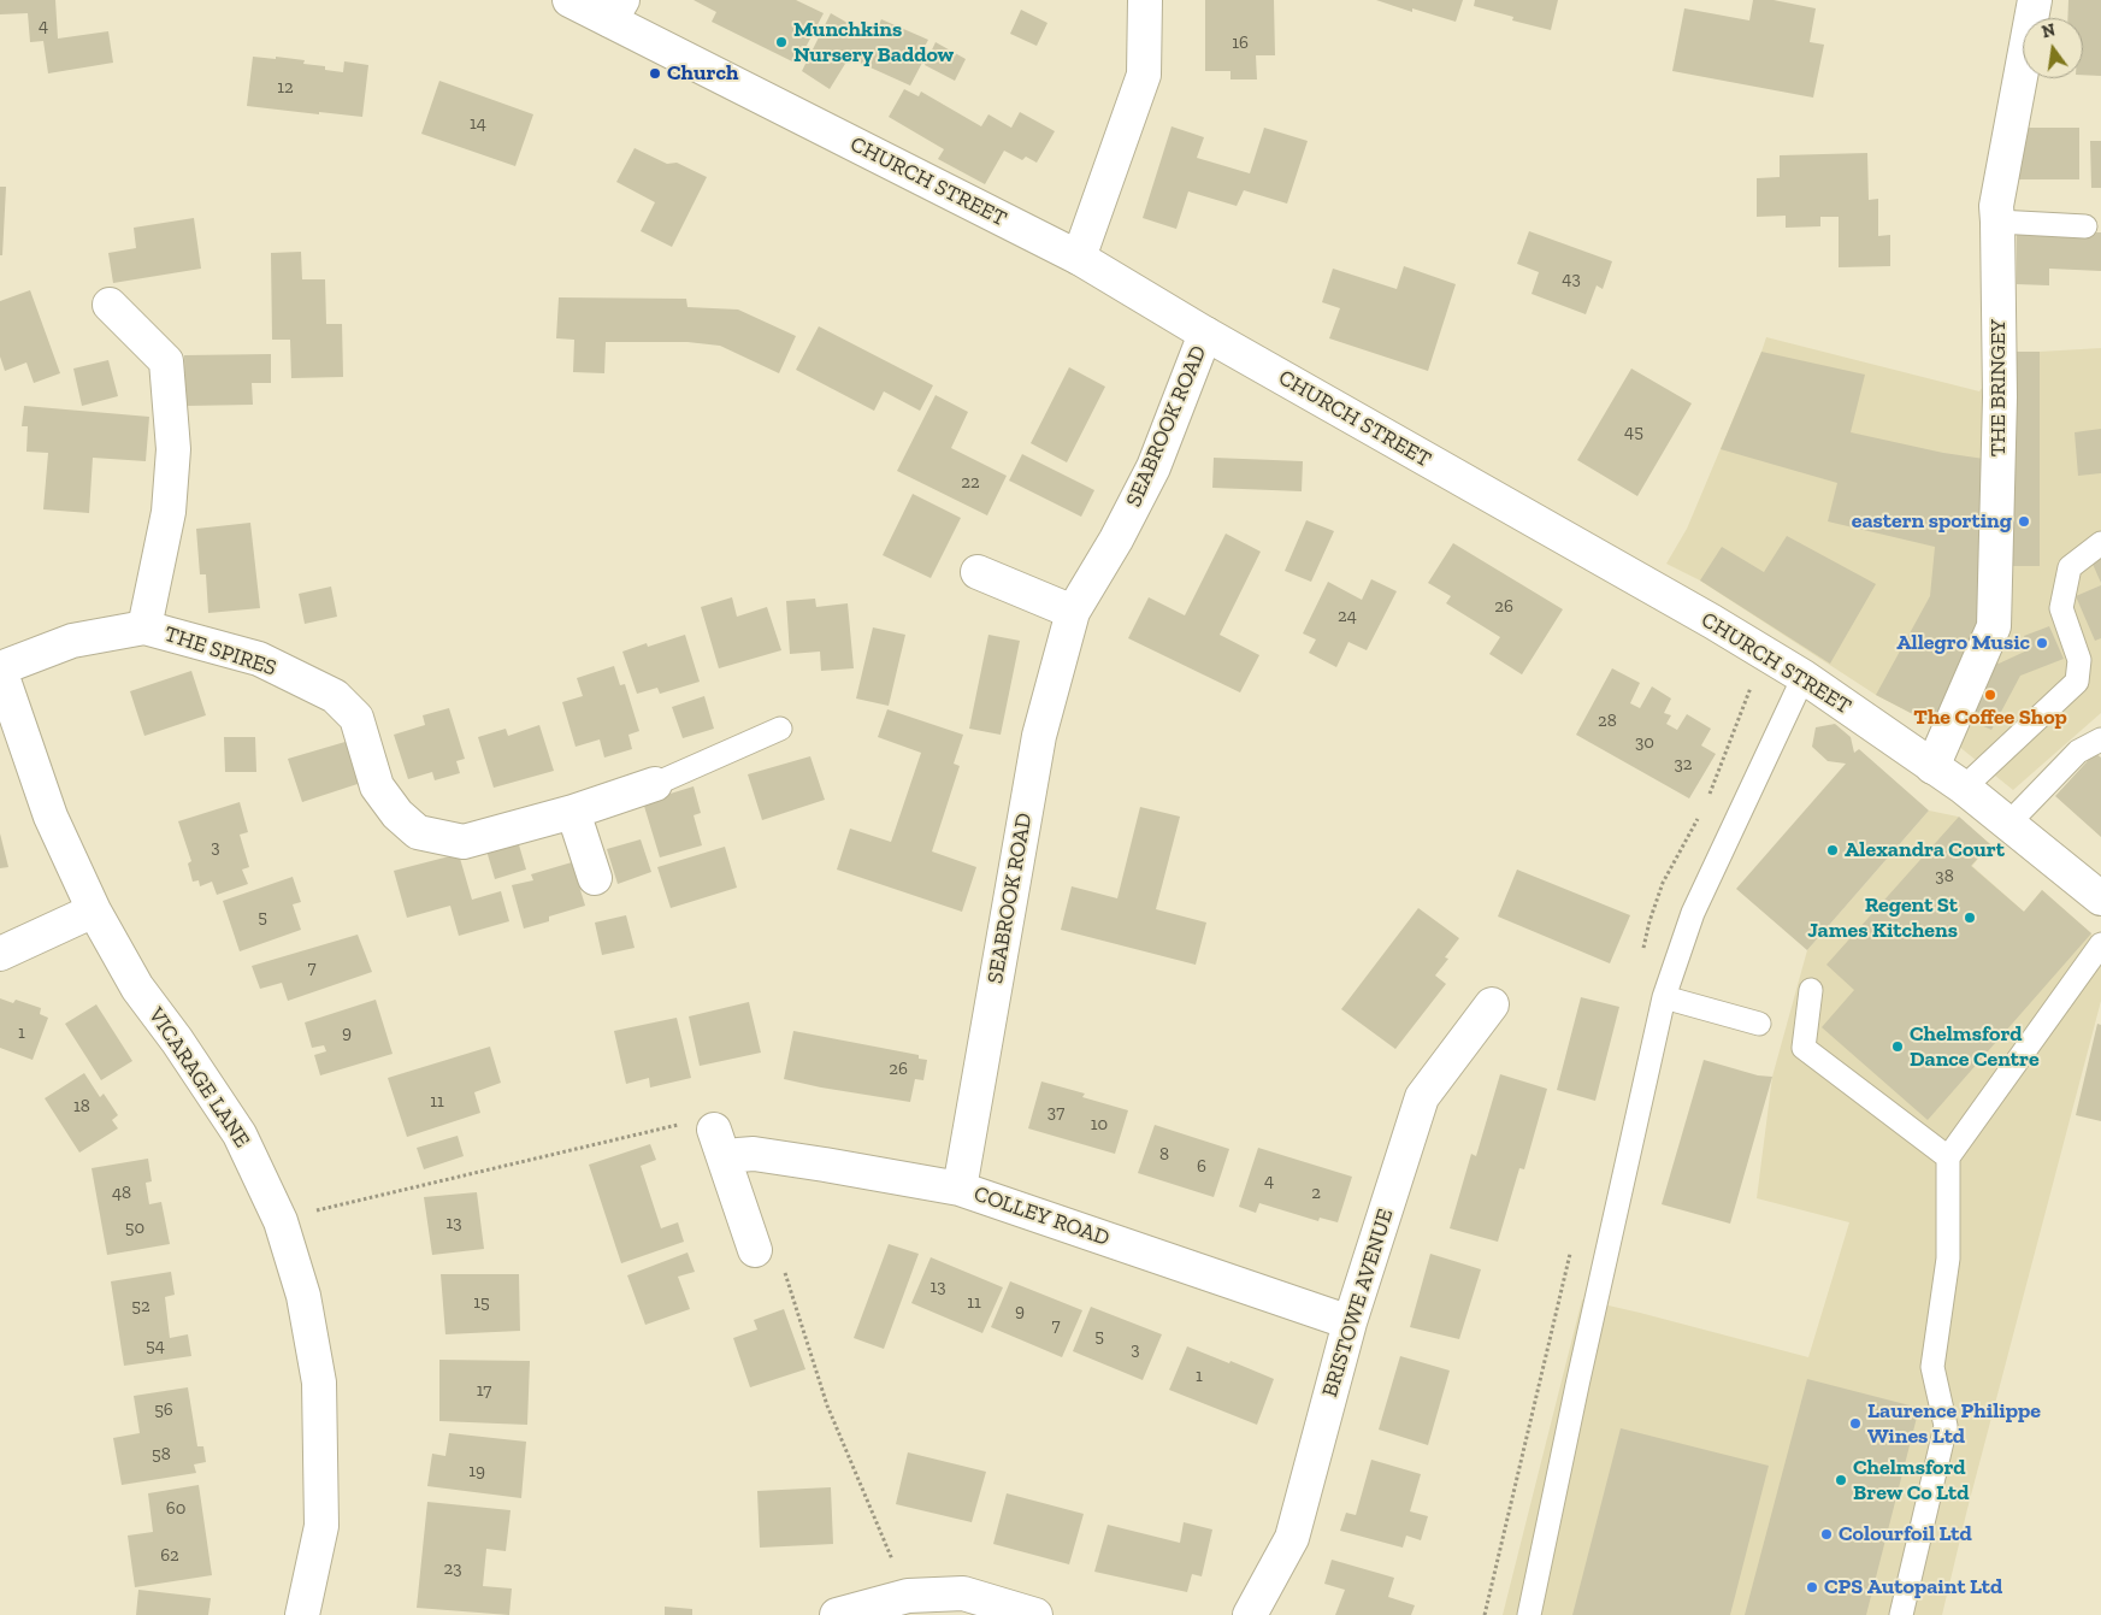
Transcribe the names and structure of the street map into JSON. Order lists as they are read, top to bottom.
{
  "streets": {
    "street": [
      "CHURCH STREET",
      "THE BRINGEY",
      "SEABROOK ROAD",
      "THE SPIRES",
      "VICARAGE LANE",
      "COLLEY ROAD",
      "BRISTOWE AVENUE"
    ]
  },
  "crossings": [
    ["CHURCH STREET", "THE BRINGEY"],
    ["CHURCH STREET", "SEABROOK ROAD"],
    ["SEABROOK ROAD", "COLLEY ROAD"],
    ["THE SPIRES", "VICARAGE LANE"],
    ["COLLEY ROAD", "BRISTOWE AVENUE"]
  ],
  "places": [
    "Munchkins Nursery Baddow",
    "Church",
    "eastern sporting",
    "Allegro Music",
    "The Coffee Shop",
    "Alexandra Court",
    "Regent St James Kitchens",
    "Chelmsford Dance Centre",
    "Laurence Philippe Wines Ltd",
    "Chelmsford Brew Co Ltd",
    "Colourfoil Ltd",
    "CPS Autopaint Ltd"
  ],
  "house_numbers": [
    "4",
    "16",
    "12",
    "14",
    "43",
    "45",
    "22",
    "26",
    "24",
    "28",
    "30",
    "32",
    "3",
    "38",
    "5",
    "7",
    "1",
    "9",
    "26",
    "11",
    "18",
    "37",
    "10",
    "8",
    "6",
    "4",
    "48",
    "2",
    "13",
    "50",
    "13",
    "15",
    "11",
    "52",
    "9",
    "7",
    "5",
    "54",
    "3",
    "1",
    "17",
    "56",
    "58",
    "19",
    "60",
    "62",
    "23"
  ],
  "north": "top"
}
